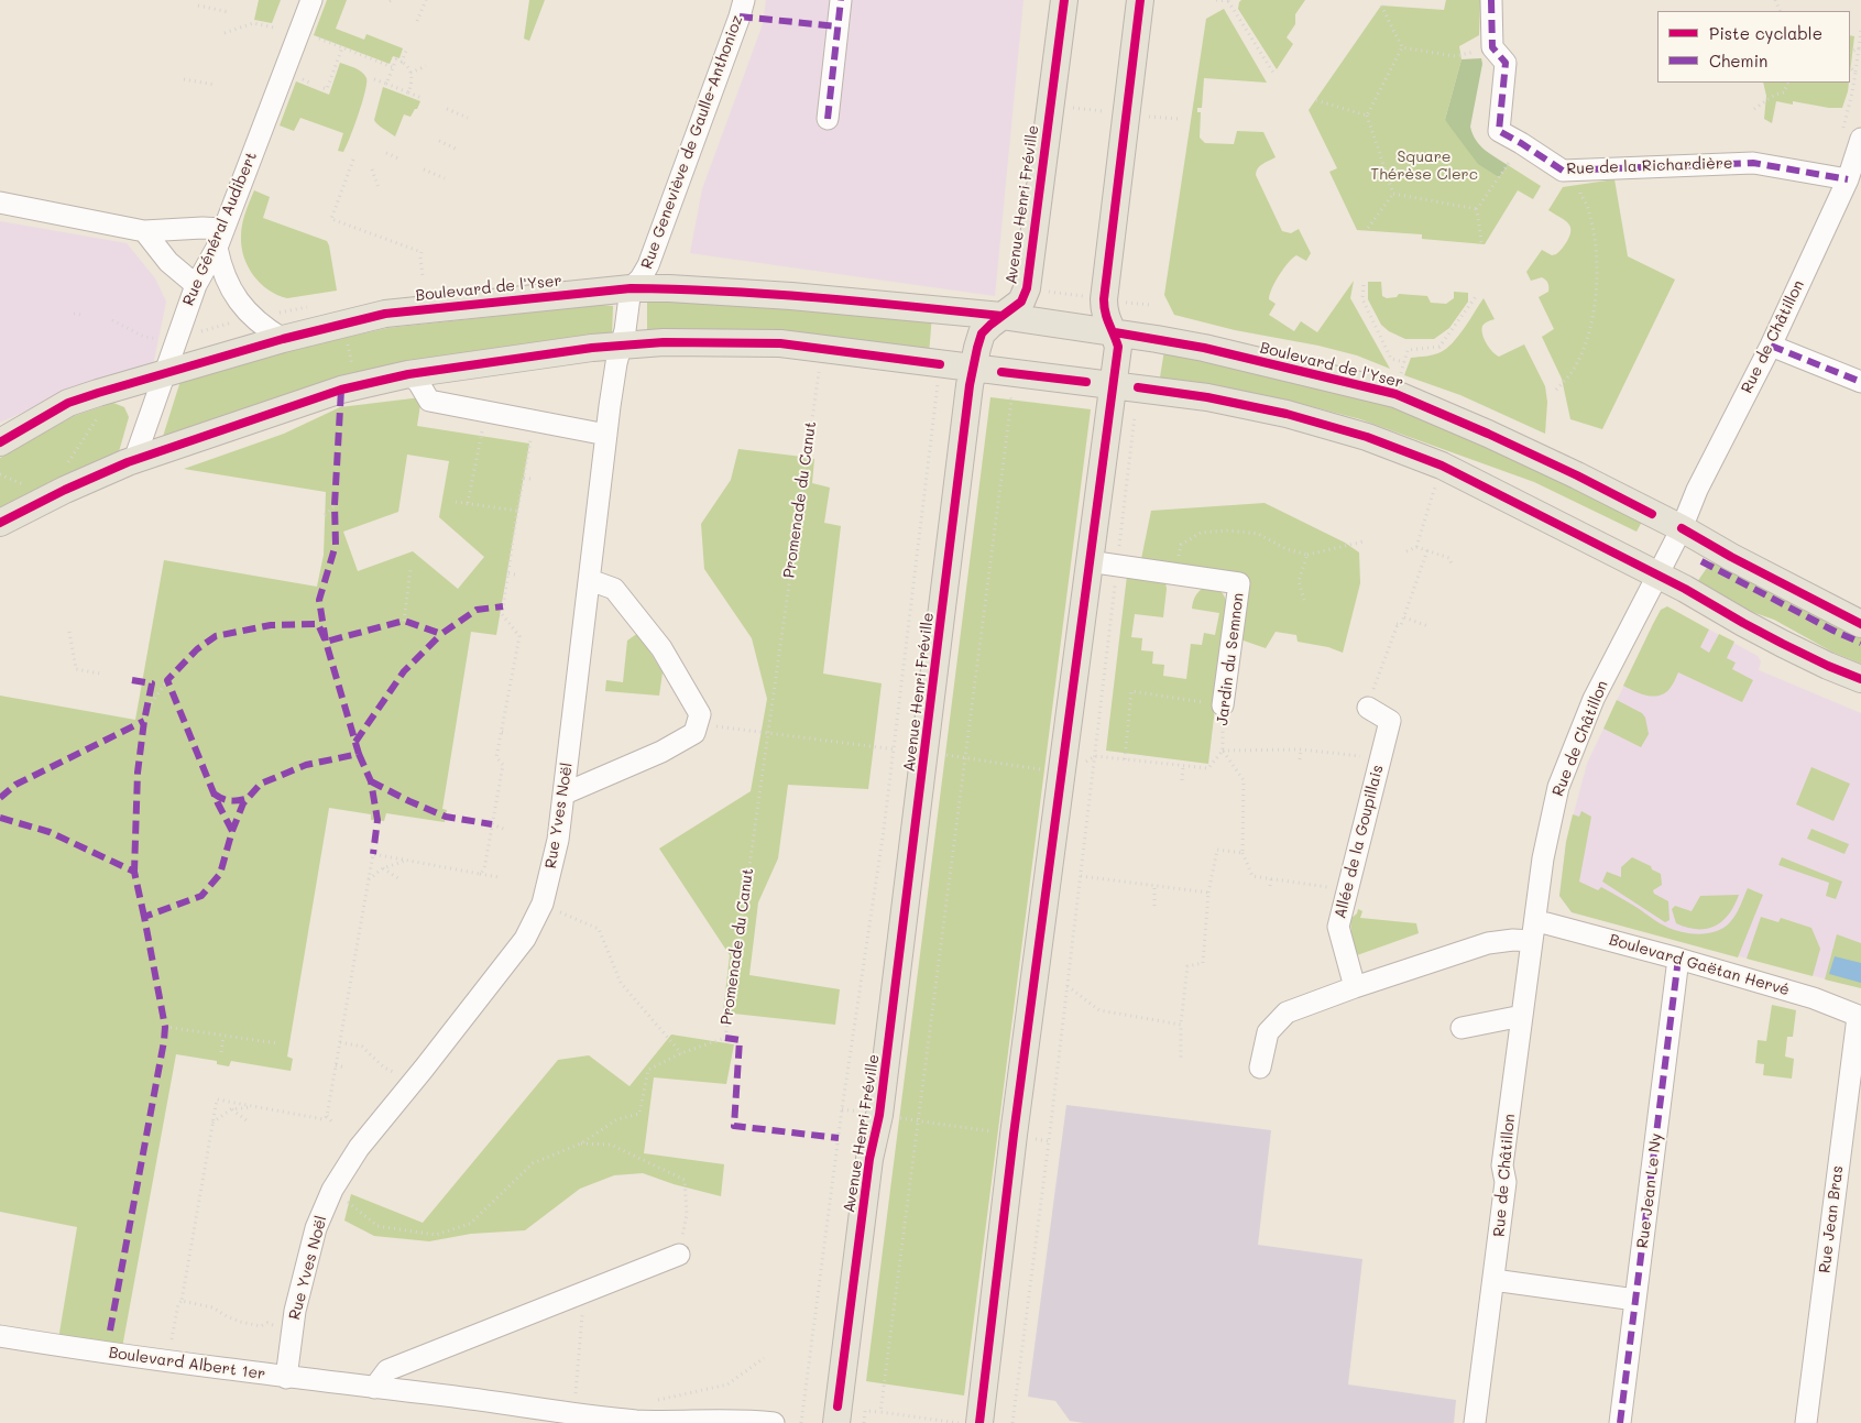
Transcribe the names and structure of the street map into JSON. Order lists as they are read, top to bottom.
{
  "streets": {
    "main road": ["Avenue Henri Fréville", "Boulevard de l'Yser"],
    "street": [
      "Rue Geneviève de Gaulle-Anthonioz",
      "Rue de la Richardière",
      "Rue Général Audibert",
      "Rue de Châtillon",
      "Jardin du Semnon",
      "Rue Yves Noël",
      "Allée de la Goupillais",
      "Boulevard Gaëtan Hervé",
      "Rue Jean Le Ny",
      "Rue Jean Bras",
      "Boulevard Albert 1er"
    ],
    "path": ["Promenade du Canut"]
  },
  "crossings": [
    ["Rue Geneviève de Gaulle-Anthonioz", "Boulevard de l'Yser"],
    ["Rue de la Richardière", "Rue de Châtillon"],
    ["Avenue Henri Fréville", "Boulevard de l'Yser"],
    ["Rue Général Audibert", "Boulevard de l'Yser"],
    ["Boulevard de l'Yser", "Rue de Châtillon"],
    ["Rue de Châtillon", "Boulevard Gaëtan Hervé"],
    ["Promenade du Canut", "Rue Yves Noël"],
    ["Rue Yves Noël", "Boulevard Albert 1er"],
    ["Boulevard Gaëtan Hervé", "Rue Jean Le Ny"],
    ["Boulevard Gaëtan Hervé", "Rue Jean Bras"]
  ],
  "parks": ["Square Thérèse Clerc"],
  "legend": ["Piste cyclable", "Chemin"]
}
